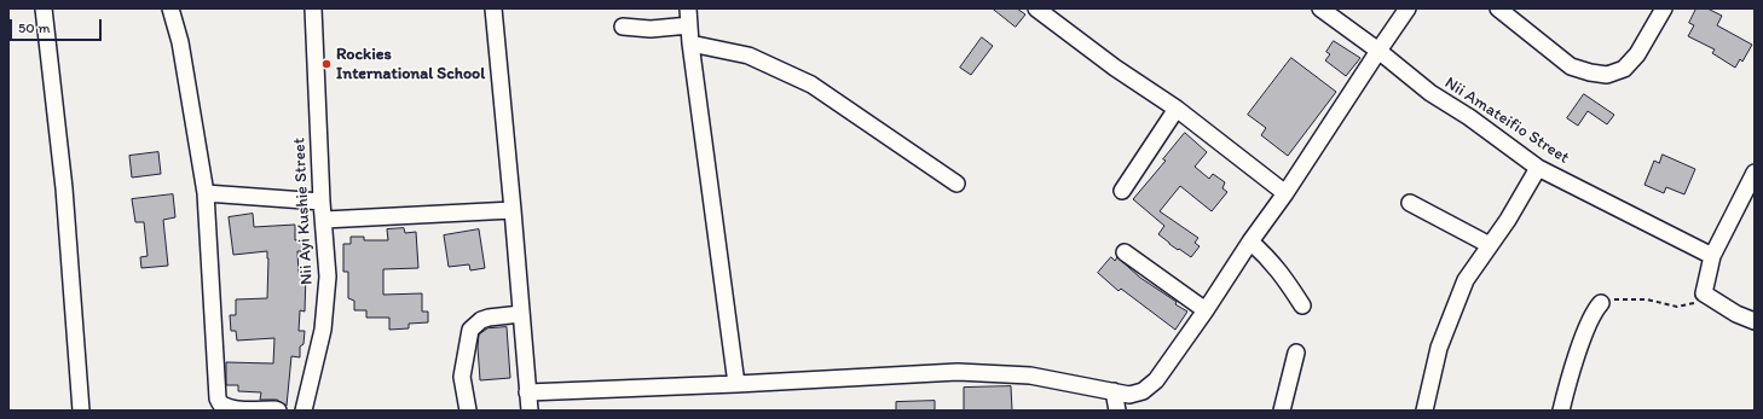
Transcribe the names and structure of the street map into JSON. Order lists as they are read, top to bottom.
{
  "streets": {
    "street": ["Nii Amateifio Street", "Nii Ayi Kushie Street"]
  },
  "places": ["Rockies International School"],
  "scale_bar": "50 m"
}
